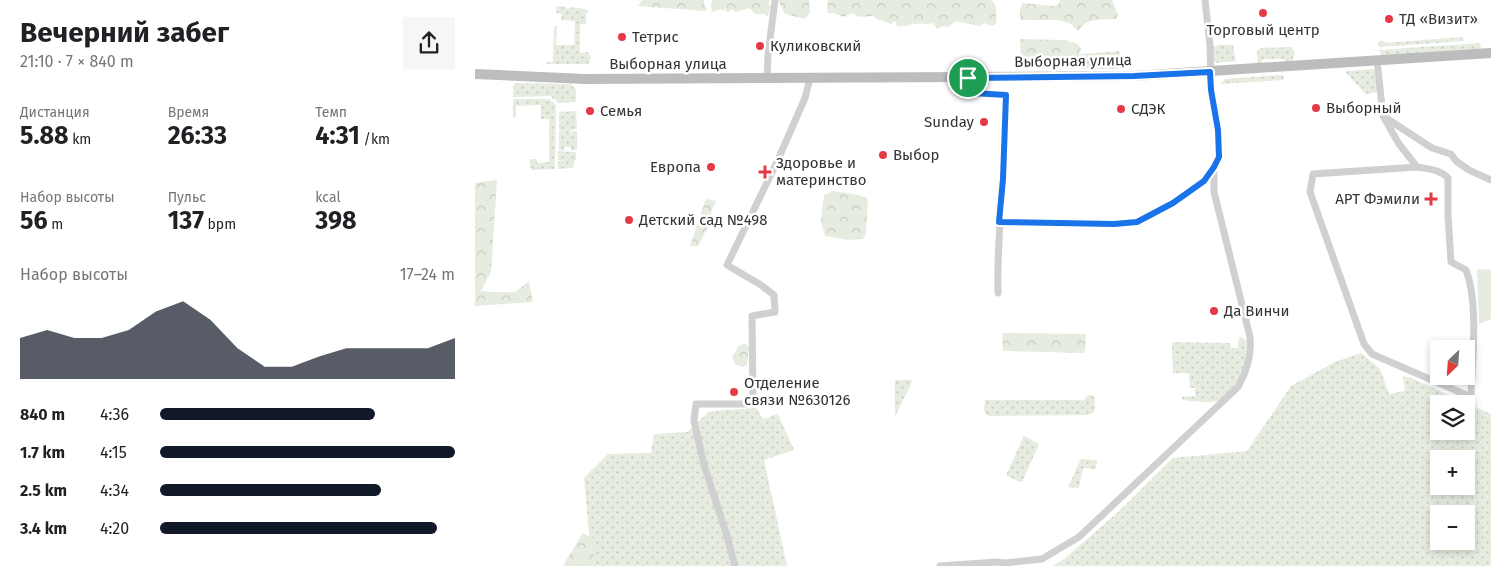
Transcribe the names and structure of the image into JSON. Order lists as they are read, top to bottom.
{
  "streets": {
    "main road": ["Выборная улица"]
  },
  "places": {
    "other": [
      "Торговый центр",
      "ТД «Визит»",
      "Тетрис",
      "Куликовский",
      "Выборный",
      "СДЭК",
      "Семья",
      "Sunday",
      "Выбор",
      "Европа",
      "Детский сад №498",
      "Да Винчи",
      "Отделение связи №630126"
    ],
    "health": ["Здоровье и материнство", "АРТ Фэмили"]
  },
  "north": "bottom left",
  "page": {
    "heading": ["Вечерний забег", "21:10 · 7 × 840 m"],
    "stats": [
      ["Дистанция", "5.88 km"],
      ["Время", "26:33"],
      ["Темп", "4:31 /km"],
      ["Набор высоты", "56 m"],
      ["Пульс", "137 bpm"],
      ["kcal", "398"]
    ],
    "chart": ["Набор высоты", "17–24 m"],
    "map_buttons": ["+", "−"],
    "list": [
      {
        "name": "840 m",
        "note": "4:36"
      },
      {
        "name": "1.7 km",
        "note": "4:15"
      },
      {
        "name": "2.5 km",
        "note": "4:34"
      },
      {
        "name": "3.4 km",
        "note": "4:20"
      }
    ]
  }
}
